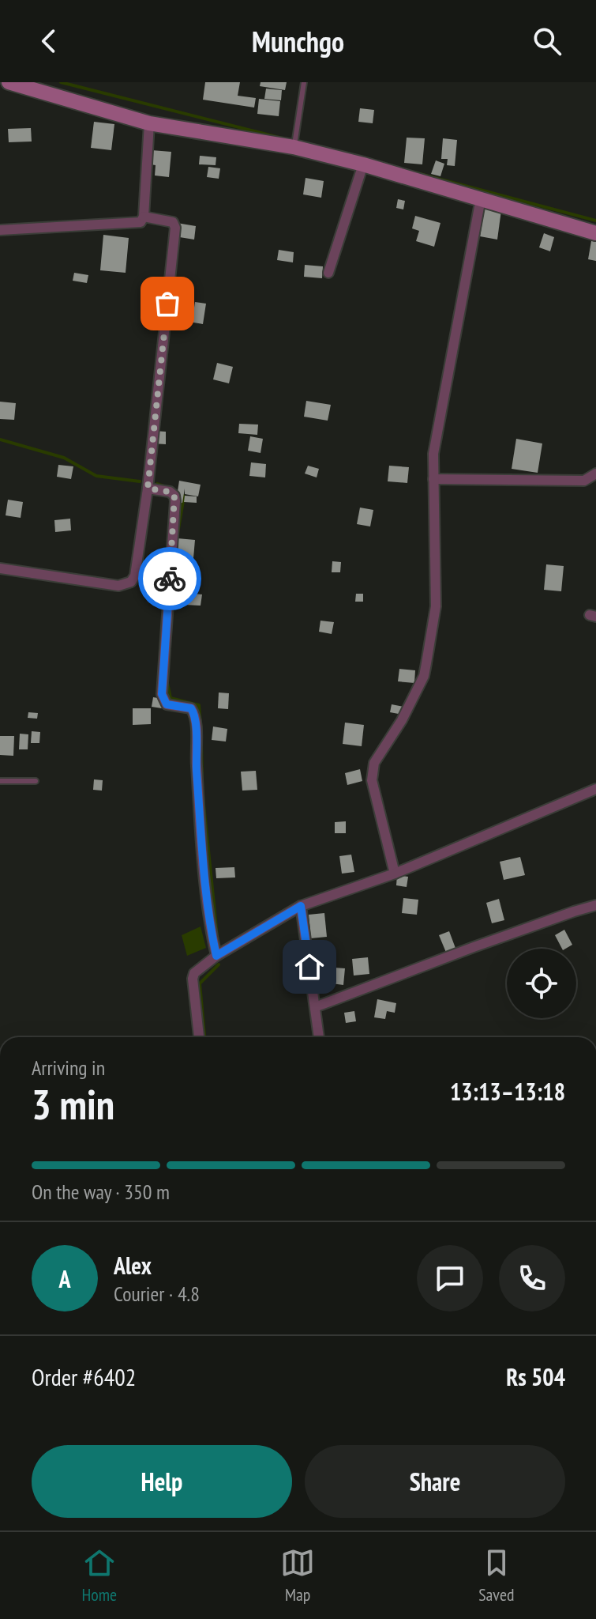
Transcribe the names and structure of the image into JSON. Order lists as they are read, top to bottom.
{
  "page": {
    "header": "Munchgo",
    "heading": ["3 min", "Arriving in", "13:13–13:18"],
    "panel": [
      "Alex",
      "Courier · 4.8",
      "Order #6402",
      "Rs 504"
    ],
    "bar": "On the way · 350 m",
    "round": "A",
    "buttons": ["Help", "Share"],
    "tabs": ["Home", "Map", "Saved"]
  }
}
